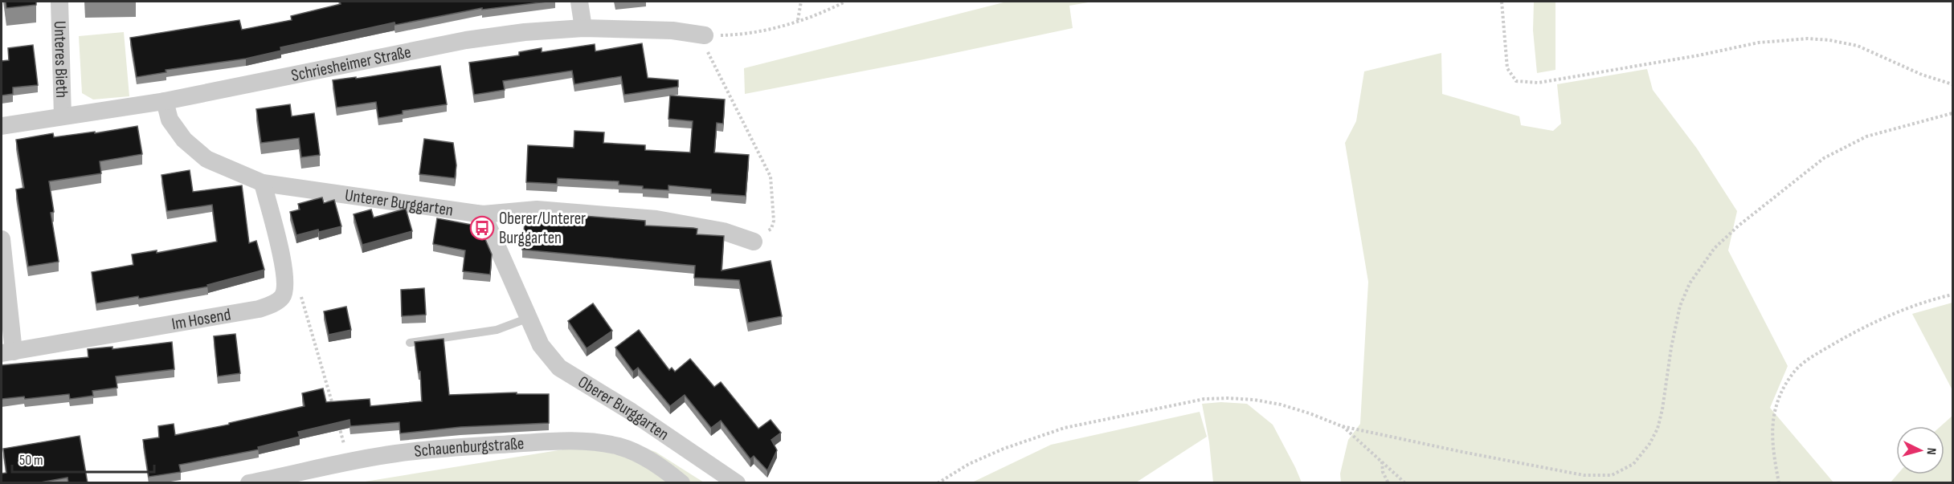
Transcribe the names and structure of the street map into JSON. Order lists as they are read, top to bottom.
{
  "streets": {
    "street": [
      "Unteres Bieth",
      "Schriesheimer Straße",
      "Unterer Burggarten",
      "Im Hosend",
      "Oberer Burggarten",
      "Schauenburgstraße"
    ]
  },
  "crossings": [
    ["Unteres Bieth", "Schriesheimer Straße"],
    ["Schriesheimer Straße", "Unterer Burggarten"],
    ["Unterer Burggarten", "Im Hosend"],
    ["Unterer Burggarten", "Oberer Burggarten"]
  ],
  "places": {
    "bus stop": ["Oberer/Unterer Burggarten"]
  },
  "scale_bar": "50 m",
  "north": "right"
}
